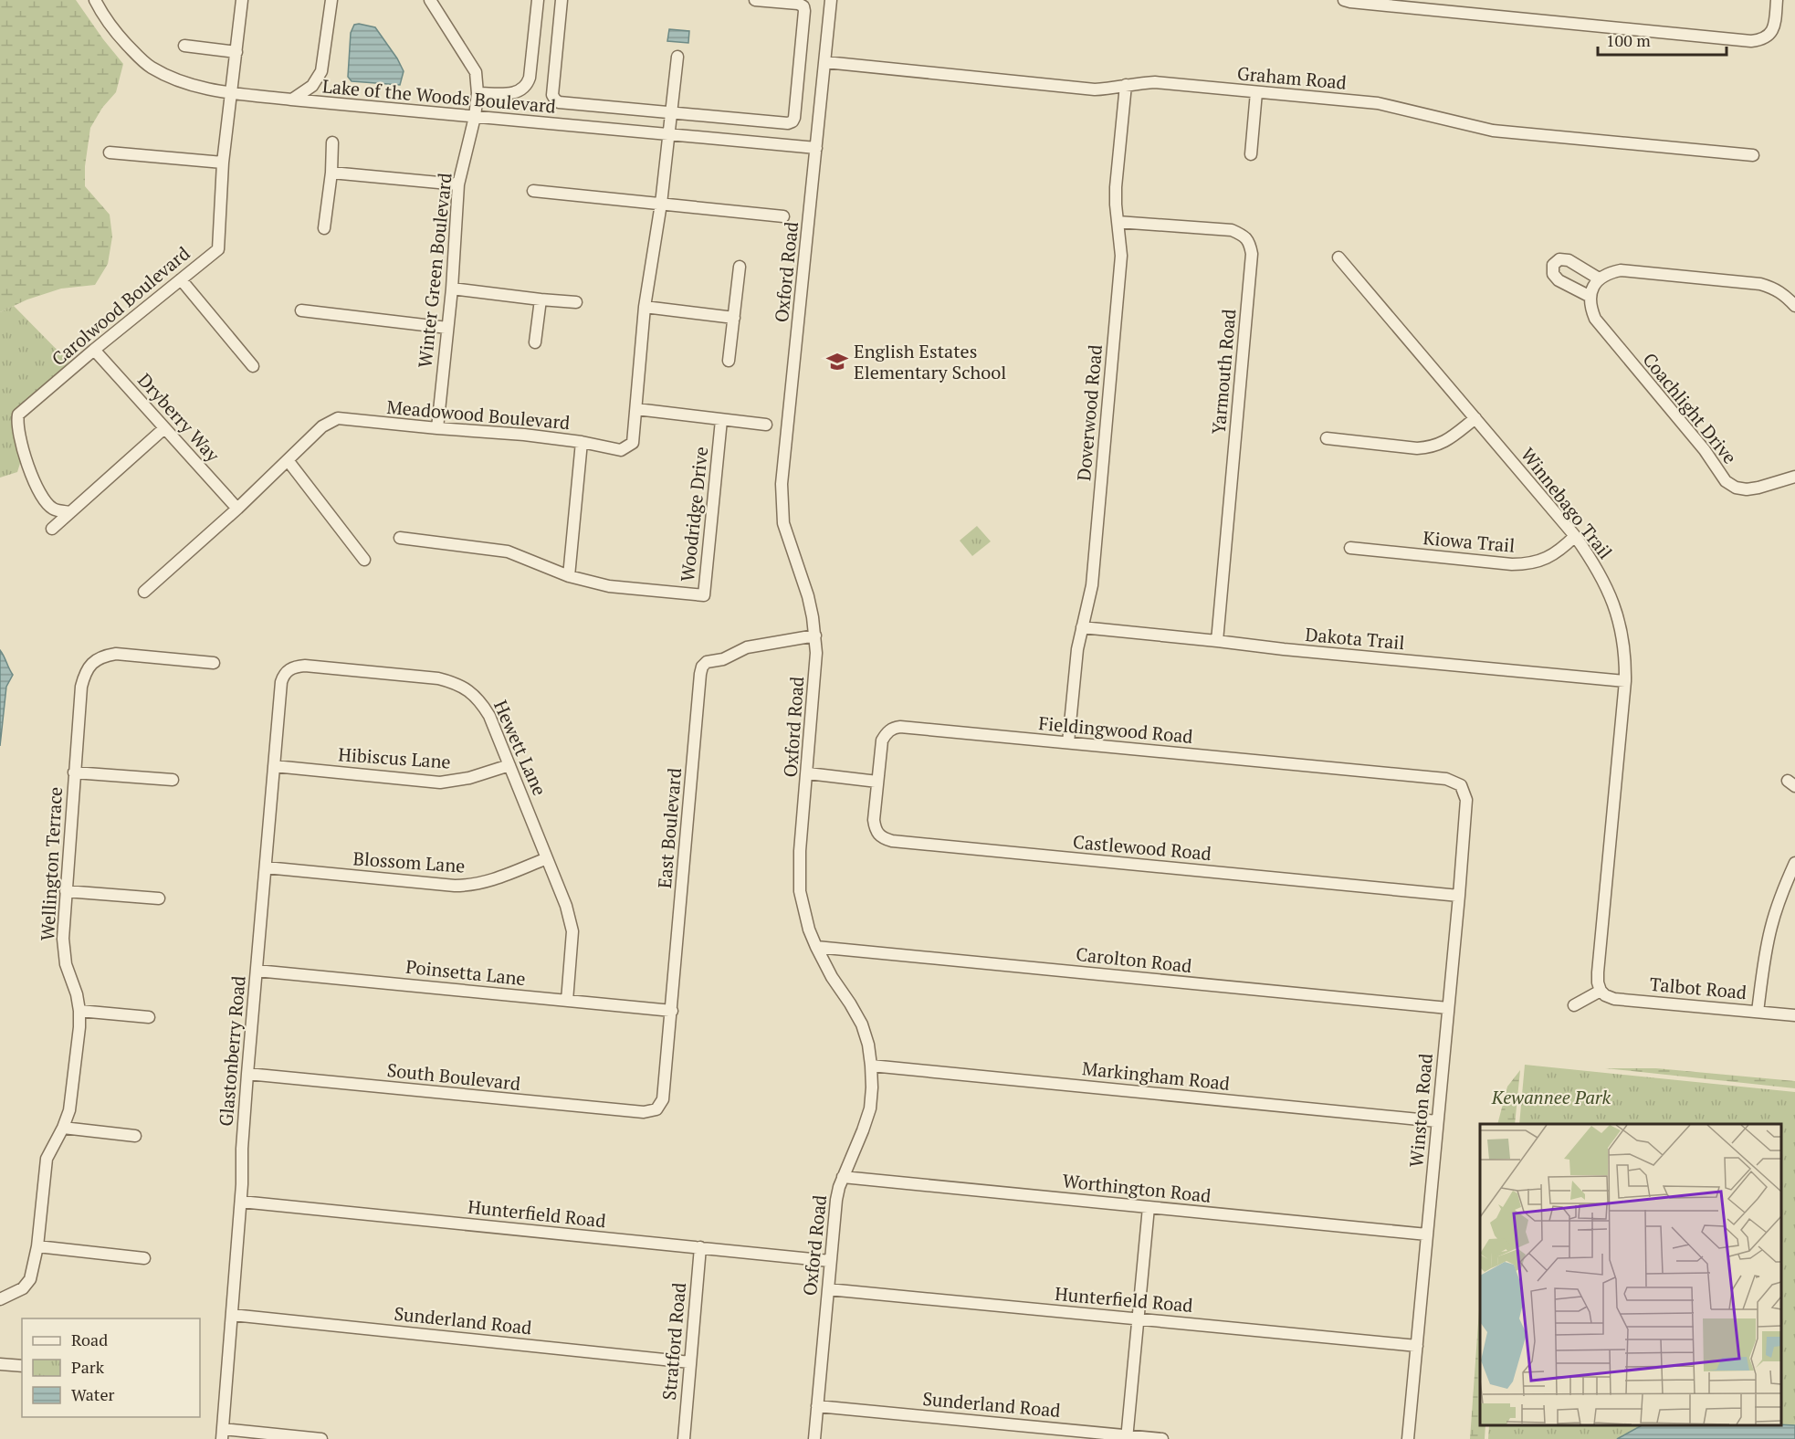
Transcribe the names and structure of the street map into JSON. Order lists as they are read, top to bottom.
{
  "streets": {
    "street": [
      "Graham Road",
      "Lake of the Woods Boulevard",
      "Winter Green Boulevard",
      "Oxford Road",
      "Carolwood Boulevard",
      "Yarmouth Road",
      "Coachlight Drive",
      "Doverwood Road",
      "Meadowood Boulevard",
      "Dryberry Way",
      "Winnebago Trail",
      "Woodridge Drive",
      "Kiowa Trail",
      "Dakota Trail",
      "Fieldingwood Road",
      "Hewett Lane",
      "Hibiscus Lane",
      "East Boulevard",
      "Castlewood Road",
      "Blossom Lane",
      "Wellington Terrace",
      "Carolton Road",
      "Poinsetta Lane",
      "Talbot Road",
      "Glastonberry Road",
      "Markingham Road",
      "South Boulevard",
      "Winston Road",
      "Worthington Road",
      "Hunterfield Road",
      "Sunderland Road",
      "Stratford Road"
    ]
  },
  "crossings": [
    ["Graham Road", "Oxford Road"],
    ["Graham Road", "Doverwood Road"],
    ["Lake of the Woods Boulevard", "Winter Green Boulevard"],
    ["Lake of the Woods Boulevard", "Oxford Road"],
    ["Lake of the Woods Boulevard", "Carolwood Boulevard"],
    ["Lake of the Woods Boulevard", "Meadowood Boulevard"],
    ["Winter Green Boulevard", "Meadowood Boulevard"],
    ["Oxford Road", "East Boulevard"],
    ["Oxford Road", "Carolton Road"],
    ["Oxford Road", "Markingham Road"],
    ["Oxford Road", "Worthington Road"],
    ["Oxford Road", "Hunterfield Road"],
    ["Oxford Road", "Sunderland Road"],
    ["Carolwood Boulevard", "Dryberry Way"],
    ["Yarmouth Road", "Doverwood Road"],
    ["Yarmouth Road", "Dakota Trail"],
    ["Doverwood Road", "Dakota Trail"],
    ["Doverwood Road", "Fieldingwood Road"],
    ["Meadowood Boulevard", "Dryberry Way"],
    ["Winnebago Trail", "Kiowa Trail"],
    ["Winnebago Trail", "Dakota Trail"],
    ["Winnebago Trail", "Talbot Road"],
    ["Fieldingwood Road", "Castlewood Road"],
    ["Fieldingwood Road", "Winston Road"],
    ["Hewett Lane", "Hibiscus Lane"],
    ["Hewett Lane", "Blossom Lane"],
    ["Hewett Lane", "Poinsetta Lane"],
    ["Hewett Lane", "Glastonberry Road"],
    ["Hibiscus Lane", "Glastonberry Road"],
    ["East Boulevard", "Poinsetta Lane"],
    ["East Boulevard", "South Boulevard"],
    ["Castlewood Road", "Winston Road"],
    ["Blossom Lane", "Glastonberry Road"],
    ["Carolton Road", "Winston Road"],
    ["Poinsetta Lane", "Glastonberry Road"],
    ["Glastonberry Road", "South Boulevard"],
    ["Glastonberry Road", "Hunterfield Road"],
    ["Glastonberry Road", "Sunderland Road"],
    ["Markingham Road", "Winston Road"],
    ["Winston Road", "Worthington Road"],
    ["Winston Road", "Hunterfield Road"],
    ["Hunterfield Road", "Stratford Road"],
    ["Sunderland Road", "Stratford Road"]
  ],
  "parks": ["Kewannee Park"],
  "places": {
    "school or university": ["English Estates Elementary School"]
  },
  "legend": ["Road", "Park", "Water"],
  "scale_bar": "100 m"
}
